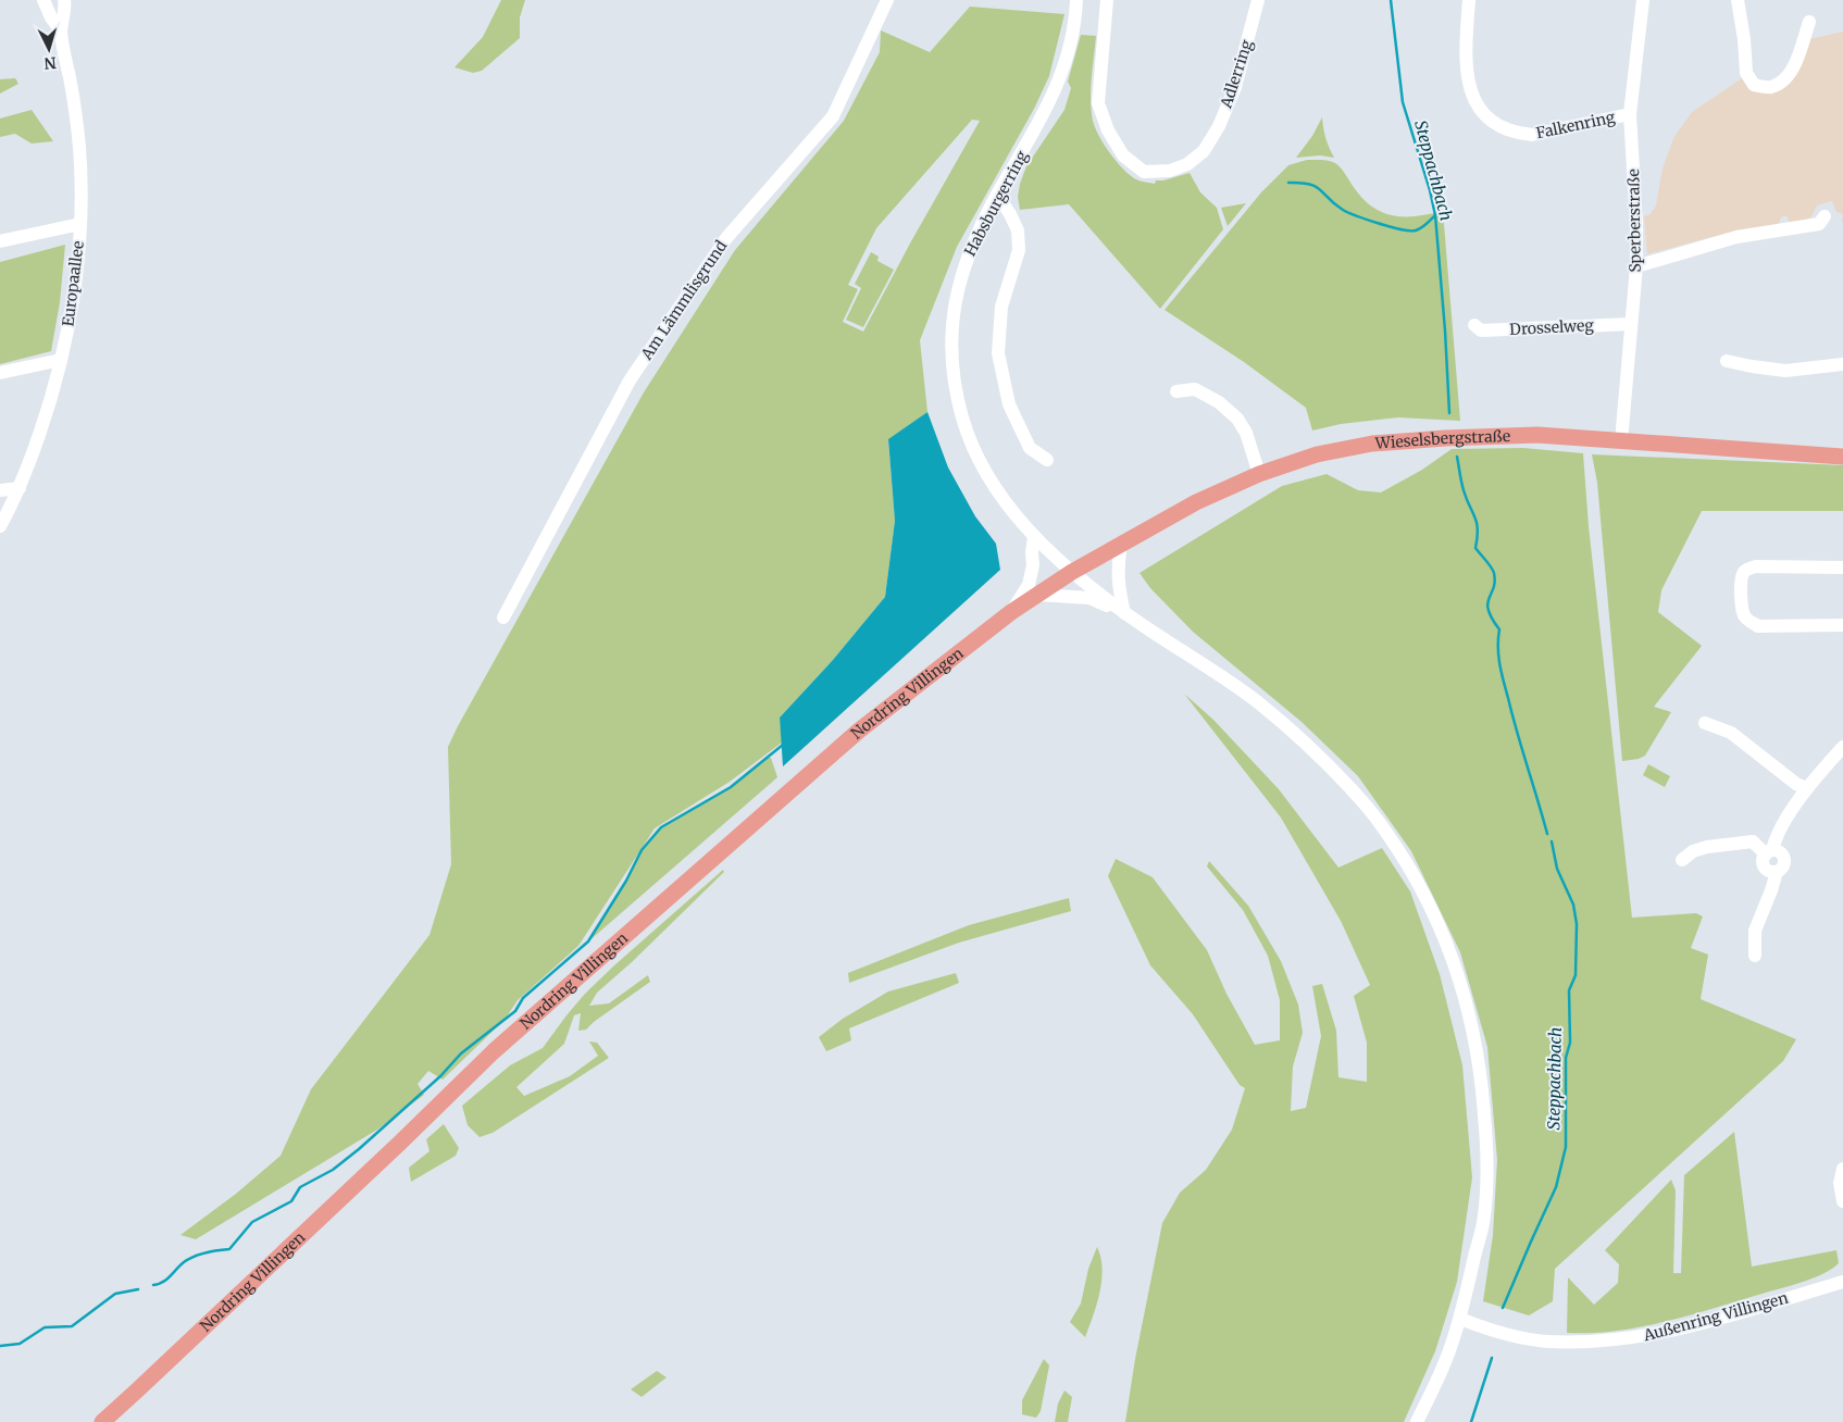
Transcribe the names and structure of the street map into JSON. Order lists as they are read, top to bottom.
{
  "streets": {
    "main road": ["Wieselsbergstraße", "Nordring Villingen"],
    "street": [
      "Adlerring",
      "Falkenring",
      "Habsburgerring",
      "Sperberstraße",
      "Europaallee",
      "Am Lämmlisgrund",
      "Drosselweg",
      "Außenring Villingen"
    ]
  },
  "crossings": [
    ["Falkenring", "Sperberstraße"],
    ["Habsburgerring", "Wieselsbergstraße"],
    ["Habsburgerring", "Nordring Villingen"],
    ["Sperberstraße", "Drosselweg"],
    ["Sperberstraße", "Wieselsbergstraße"],
    ["Wieselsbergstraße", "Nordring Villingen"]
  ],
  "water": ["Steppachbach"],
  "north": "bottom"
}
